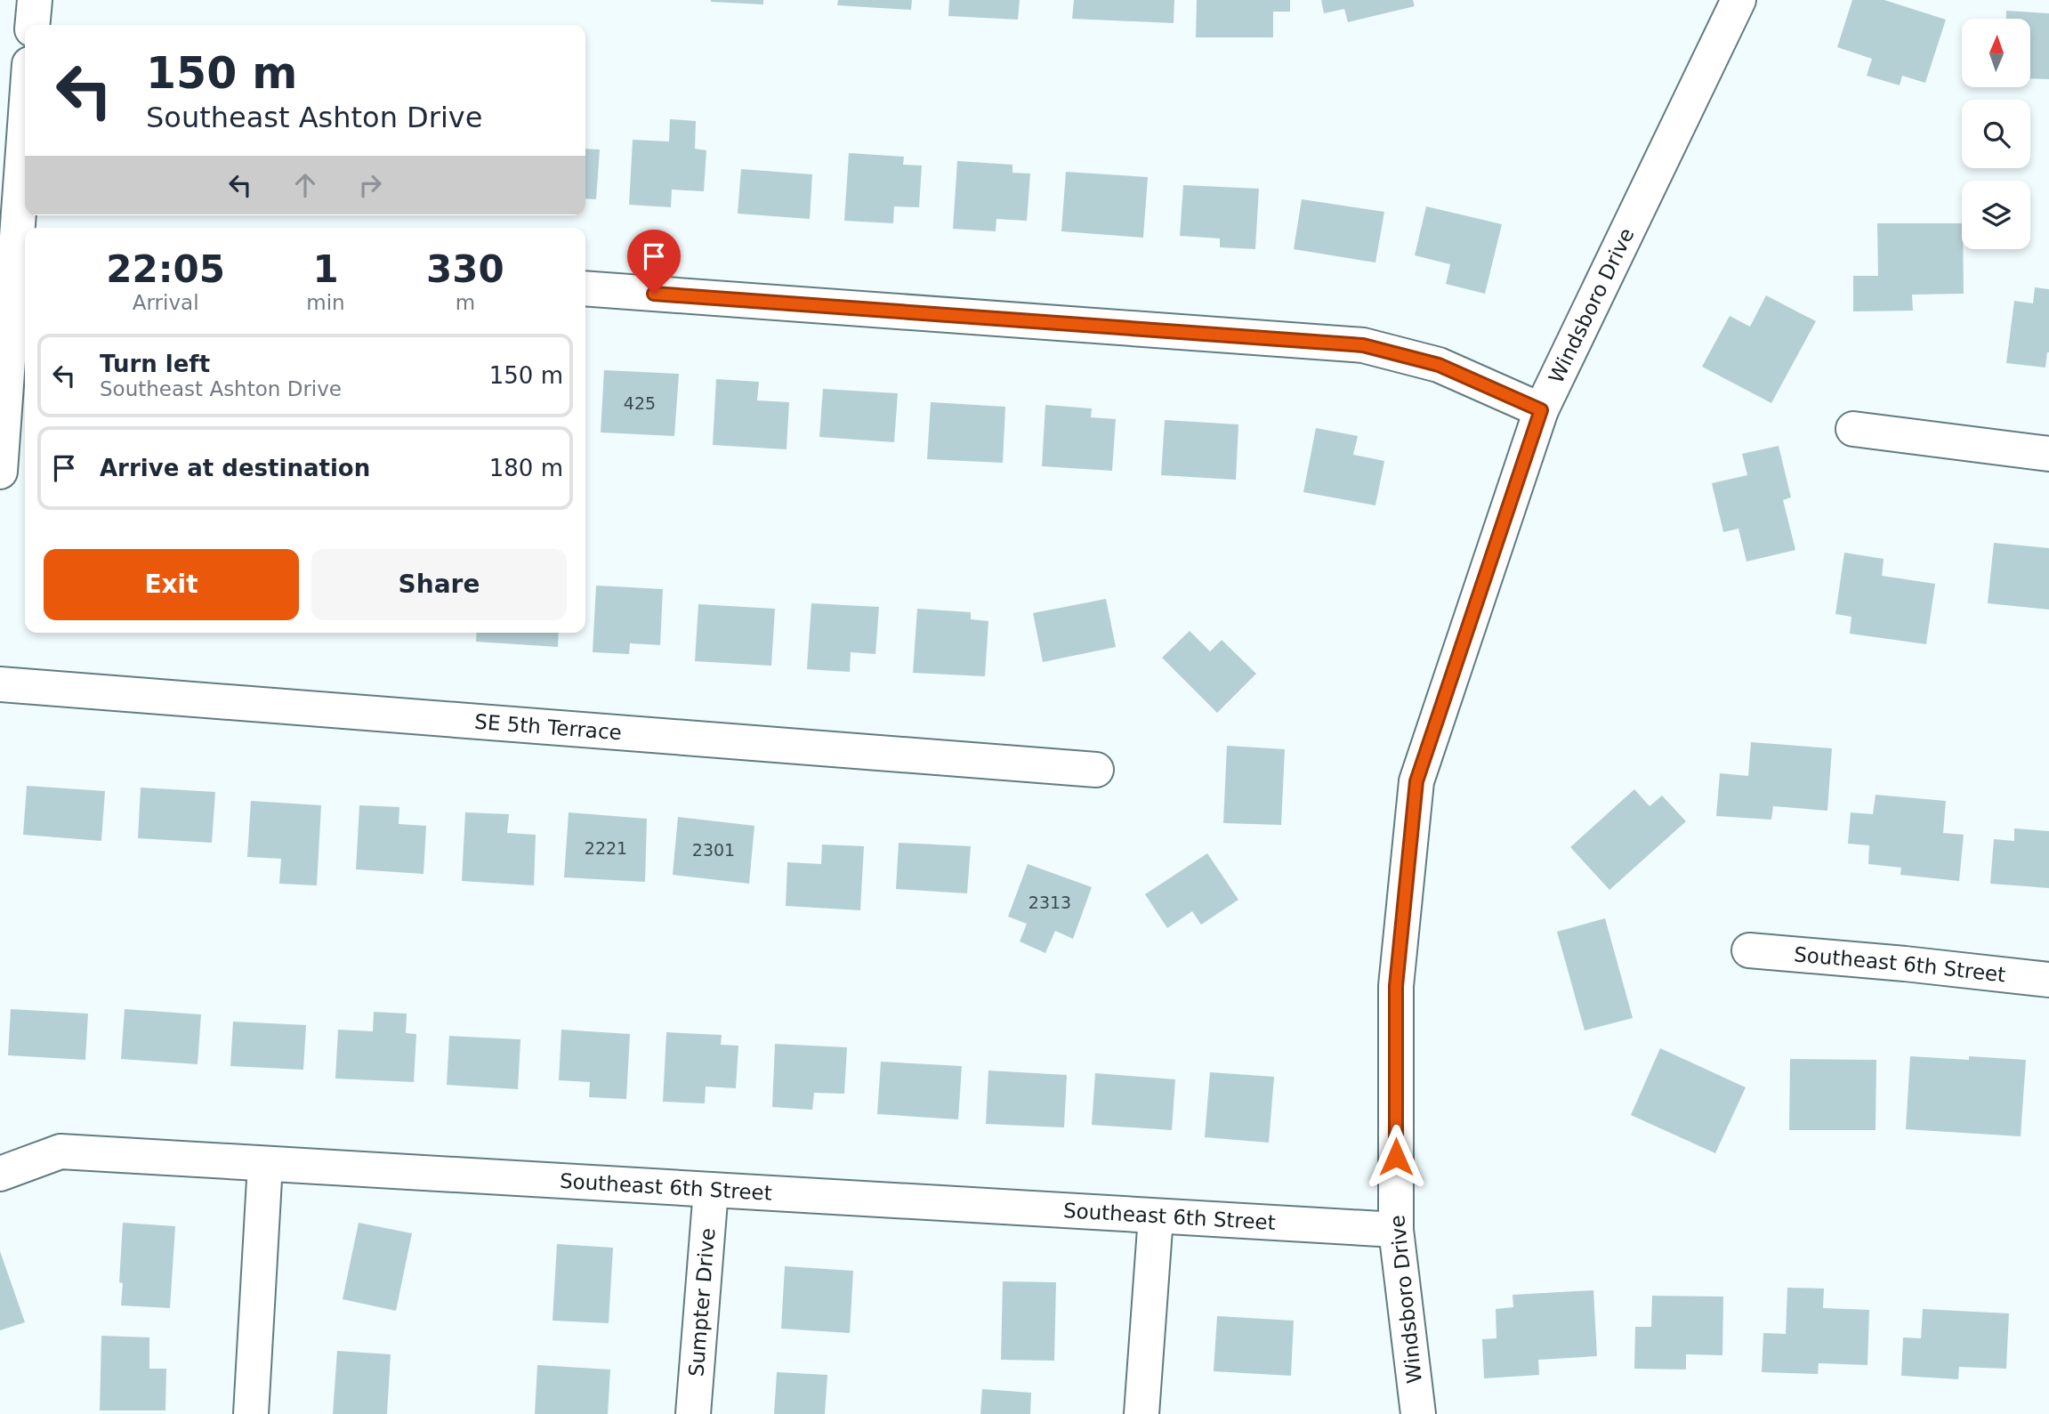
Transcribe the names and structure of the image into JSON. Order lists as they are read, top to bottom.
{
  "streets": {
    "street": [
      "Windsboro Drive",
      "SE 5th Terrace",
      "Southeast 6th Street",
      "Sumpter Drive"
    ]
  },
  "crossings": [
    ["Windsboro Drive", "Southeast 6th Street"],
    ["Southeast 6th Street", "Sumpter Drive"]
  ],
  "house_numbers": [
    "425",
    "2221",
    "2301",
    "2313"
  ],
  "north": "top",
  "page": {
    "turn": ["150 m", "Southeast Ashton Drive"],
    "eta": [
      "22:05",
      "Arrival",
      "1",
      "min",
      "330",
      "m"
    ],
    "list": [
      {
        "name": "Turn left",
        "note": "Southeast Ashton Drive",
        "value": "150 m"
      },
      {
        "name": "Arrive at destination",
        "value": "180 m"
      }
    ],
    "buttons": ["Exit", "Share"]
  }
}
